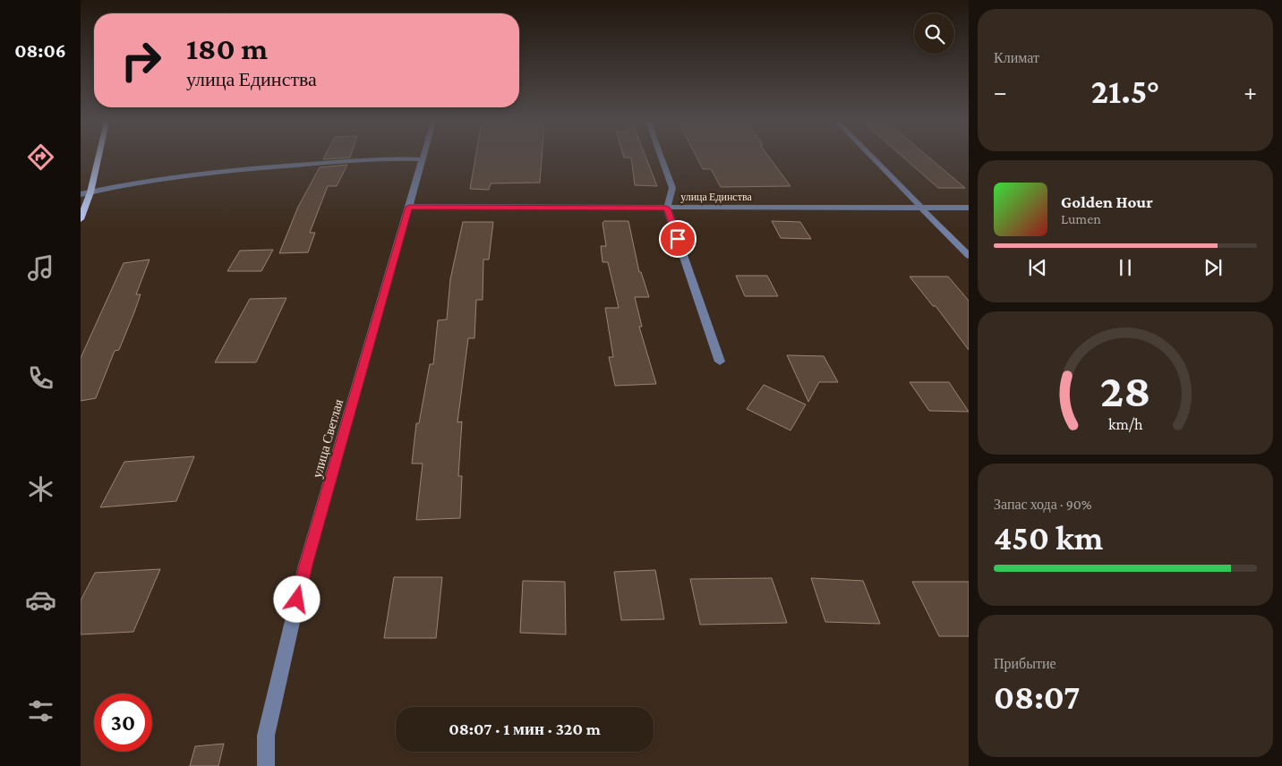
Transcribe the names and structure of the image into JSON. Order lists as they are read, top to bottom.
{
  "streets": {
    "street": ["улица Единства", "улица Светлая"]
  },
  "crossings": [
    ["улица Единства", "улица Светлая"]
  ],
  "page": {
    "tabs": "08:06",
    "tile": [
      "Климат",
      ["Запас хода · 90%", "450 km"],
      ["Прибытие", "08:07"]
    ],
    "turn": ["180 m", "улица Единства"],
    "heat": ["−", "21.5°", "+"],
    "song": ["Golden Hour", "Lumen"],
    "limit": "30",
    "trip": "08:07 · 1 мин · 320 m",
    "gauge": ["28", "km/h"]
  }
}
